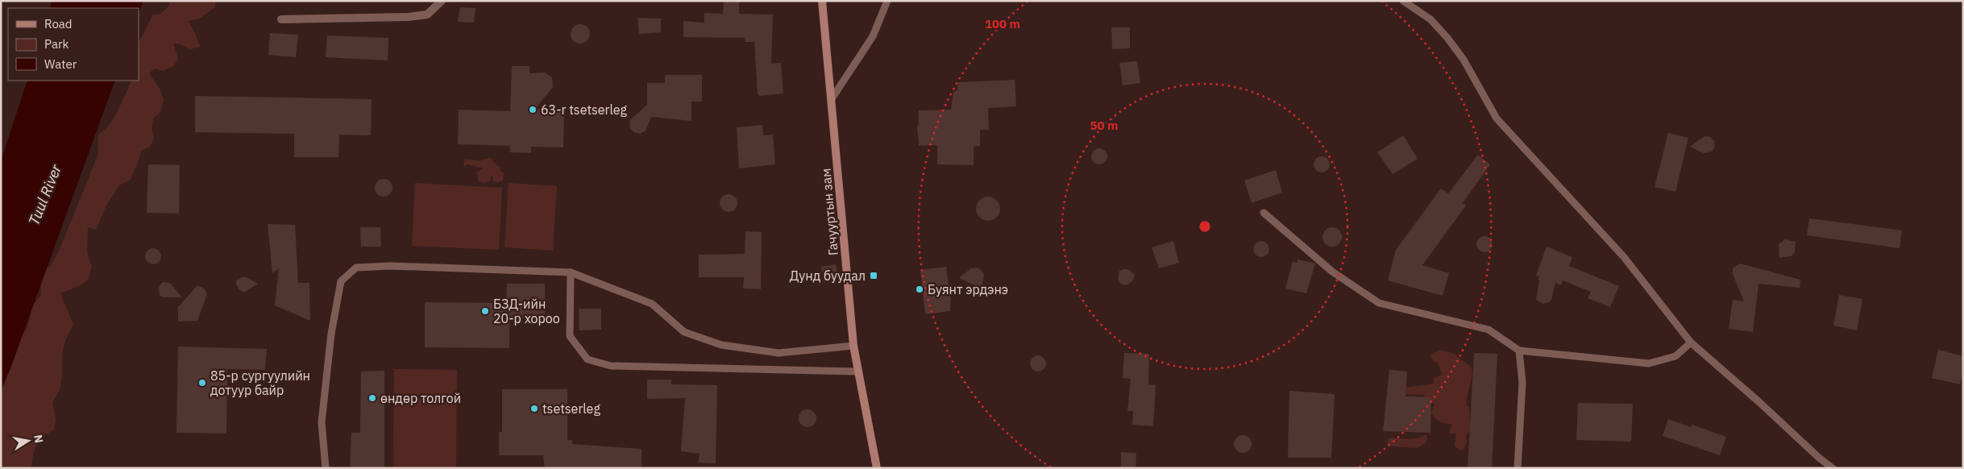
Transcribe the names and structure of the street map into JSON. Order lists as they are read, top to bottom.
{
  "streets": {
    "main road": ["Гачууртын зам"]
  },
  "water": ["Tuul River"],
  "places": {
    "other": [
      "63-r tsetserleg",
      "Буянт эрдэнэ",
      "БЗД-ийн 20-р хороо",
      "85-р сургуулийн дотуур байр",
      "өндөр толгой",
      "tsetserleg"
    ],
    "transit": ["Дунд буудал"]
  },
  "legend": ["Road", "Park", "Water"],
  "north": "right",
  "rings": ["100 m", "50 m"]
}
